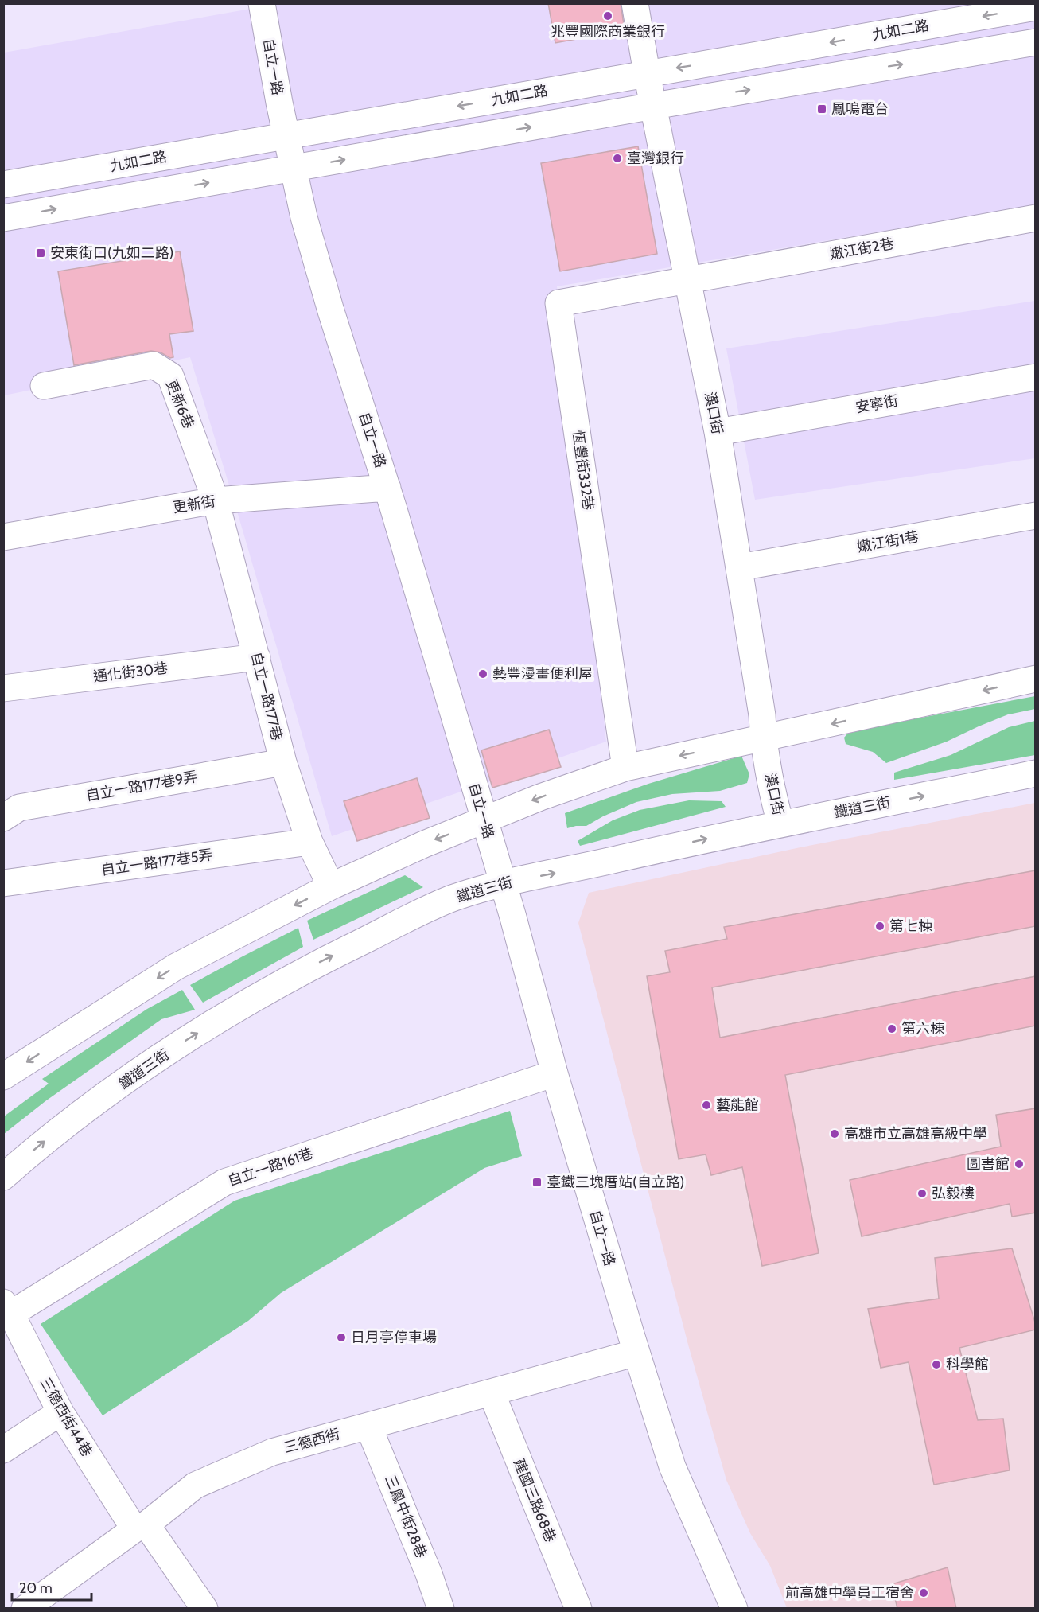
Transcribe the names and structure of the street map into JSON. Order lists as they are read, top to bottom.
{
  "streets": {
    "street": [
      "九如二路",
      "自立一路",
      "嫩江街2巷",
      "更新6巷",
      "安寧街",
      "漢口街",
      "恆豐街332巷",
      "更新街",
      "嫩江街1巷",
      "通化街30巷",
      "自立一路177巷",
      "自立一路177巷9弄",
      "鐵道三街",
      "自立一路177巷5弄",
      "自立一路161巷",
      "三德西街44巷",
      "三德西街",
      "建國三路68巷",
      "三鳳中街28巷"
    ]
  },
  "crossings": [
    ["九如二路", "自立一路"],
    ["九如二路", "漢口街"],
    ["自立一路", "更新街"],
    ["自立一路", "鐵道三街"],
    ["自立一路", "自立一路161巷"],
    ["自立一路", "三德西街"],
    ["嫩江街2巷", "漢口街"],
    ["嫩江街2巷", "恆豐街332巷"],
    ["更新6巷", "更新街"],
    ["更新6巷", "自立一路177巷"],
    ["安寧街", "漢口街"],
    ["漢口街", "恆豐街332巷"],
    ["漢口街", "嫩江街1巷"],
    ["漢口街", "鐵道三街"],
    ["更新街", "自立一路177巷"],
    ["通化街30巷", "自立一路177巷"],
    ["自立一路177巷", "自立一路177巷9弄"],
    ["自立一路177巷", "自立一路177巷5弄"],
    ["自立一路161巷", "三德西街44巷"],
    ["三德西街44巷", "三德西街"],
    ["三德西街", "建國三路68巷"],
    ["三德西街", "三鳳中街28巷"]
  ],
  "places": {
    "other": [
      "兆豐國際商業銀行",
      "臺灣銀行",
      "藝豐漫畫便利屋",
      "第七棟",
      "第六棟",
      "藝能館",
      "高雄市立高雄高級中學",
      "圖書館",
      "弘毅樓",
      "日月亭停車場",
      "科學館",
      "前高雄中學員工宿舍"
    ],
    "transit": ["鳳鳴電台", "安東街口(九如二路)", "臺鐵三塊厝站(自立路)"]
  },
  "scale_bar": "20 m"
}
